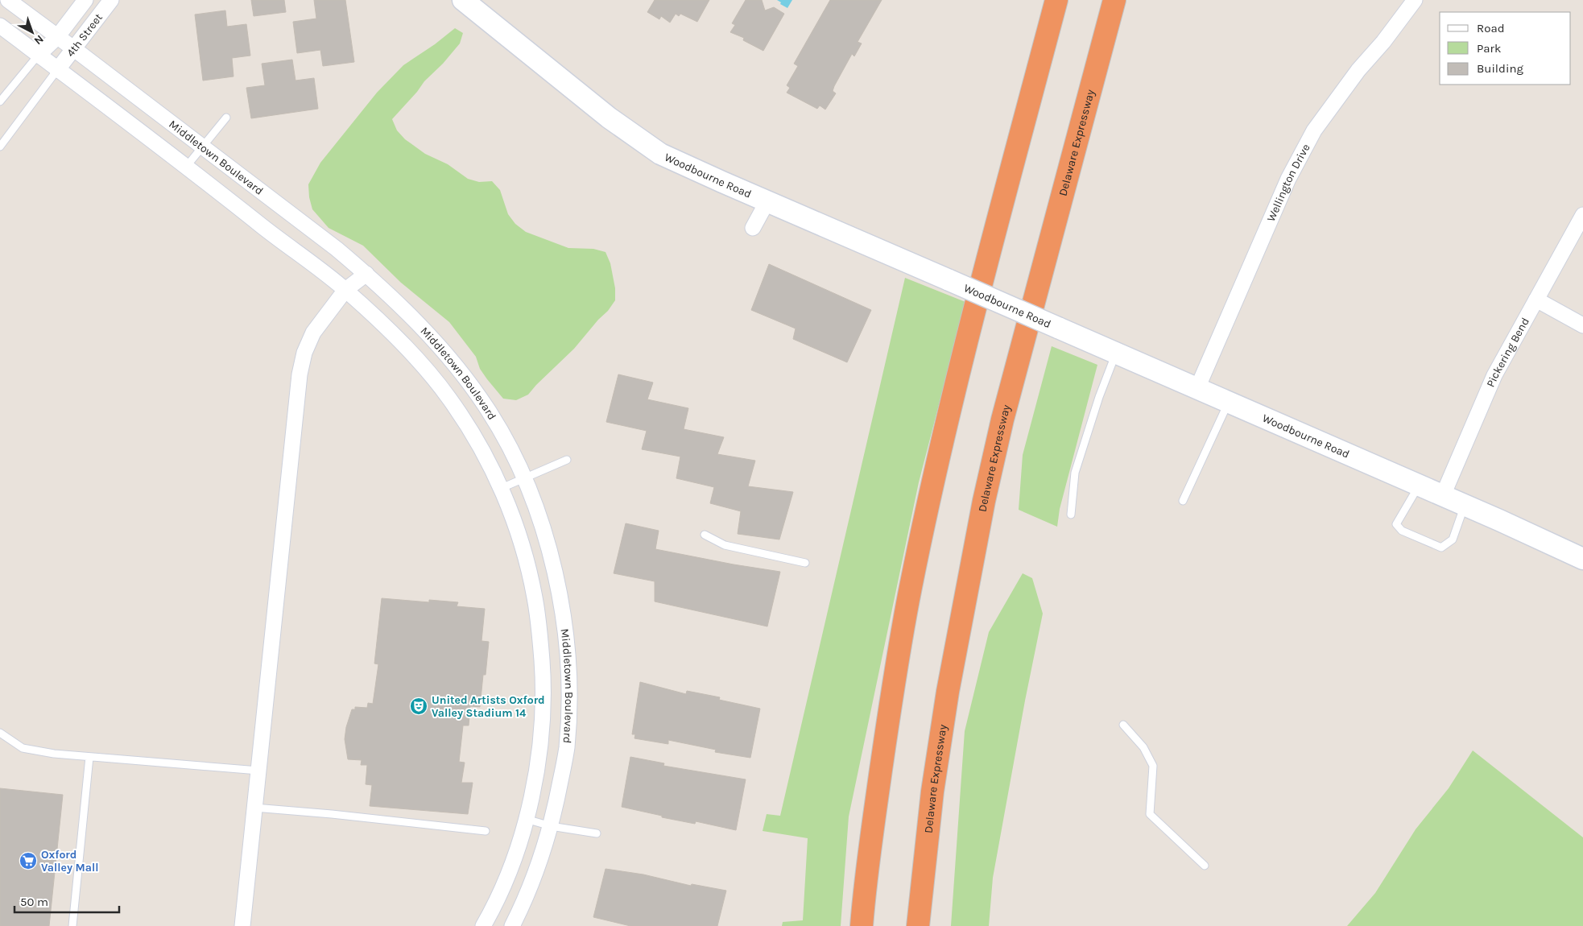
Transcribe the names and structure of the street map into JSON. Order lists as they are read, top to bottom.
{
  "streets": {
    "highway": ["Delaware Expressway"],
    "main road": ["Woodbourne Road"],
    "street": [
      "4th Street",
      "Middletown Boulevard",
      "Wellington Drive",
      "Pickering Bend"
    ]
  },
  "crossings": [
    ["4th Street", "Middletown Boulevard"],
    ["Woodbourne Road", "Wellington Drive"],
    ["Woodbourne Road", "Pickering Bend"]
  ],
  "places": {
    "theatre": ["United Artists Oxford Valley Stadium 14"],
    "supermarket": ["Oxford Valley Mall"]
  },
  "legend": ["Road", "Park", "Building"],
  "scale_bar": "50 m",
  "north": "bottom right"
}
